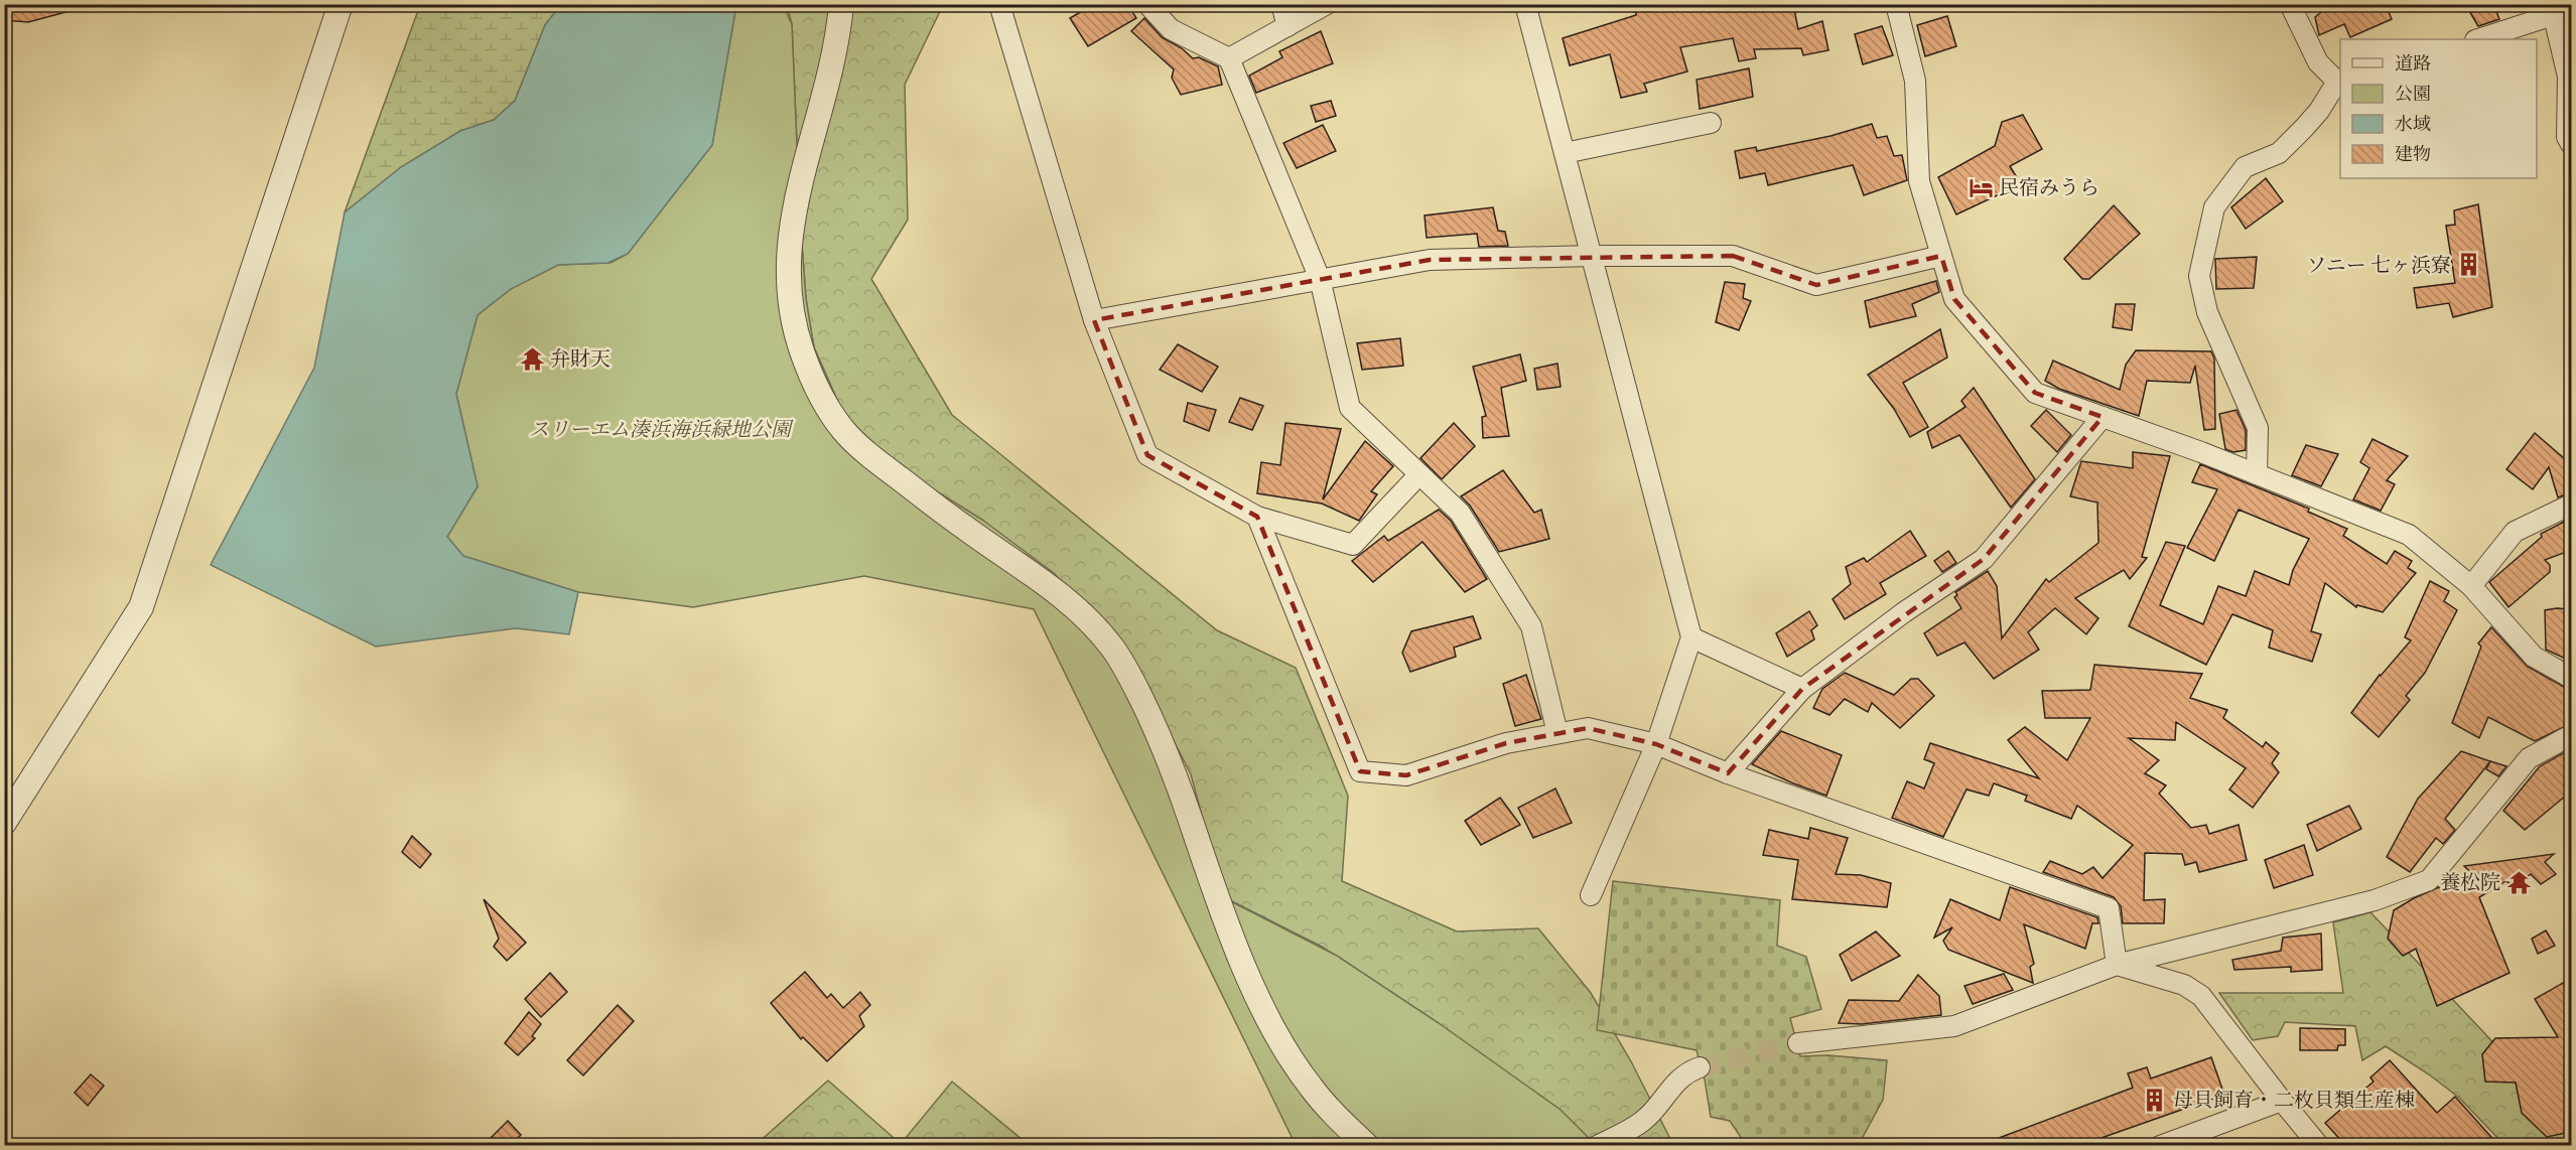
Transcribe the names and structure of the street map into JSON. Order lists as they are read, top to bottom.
{
  "parks": ["スリーエム湊浜海浜緑地公園"],
  "places": {
    "hotel": ["民宿みうら"],
    "building": ["ソニー 七ヶ浜寮", "母貝飼育・二枚貝類生産棟"],
    "temple": ["弁財天", "養松院"]
  },
  "legend": [
    "道路",
    "公園",
    "水域",
    "建物"
  ]
}
